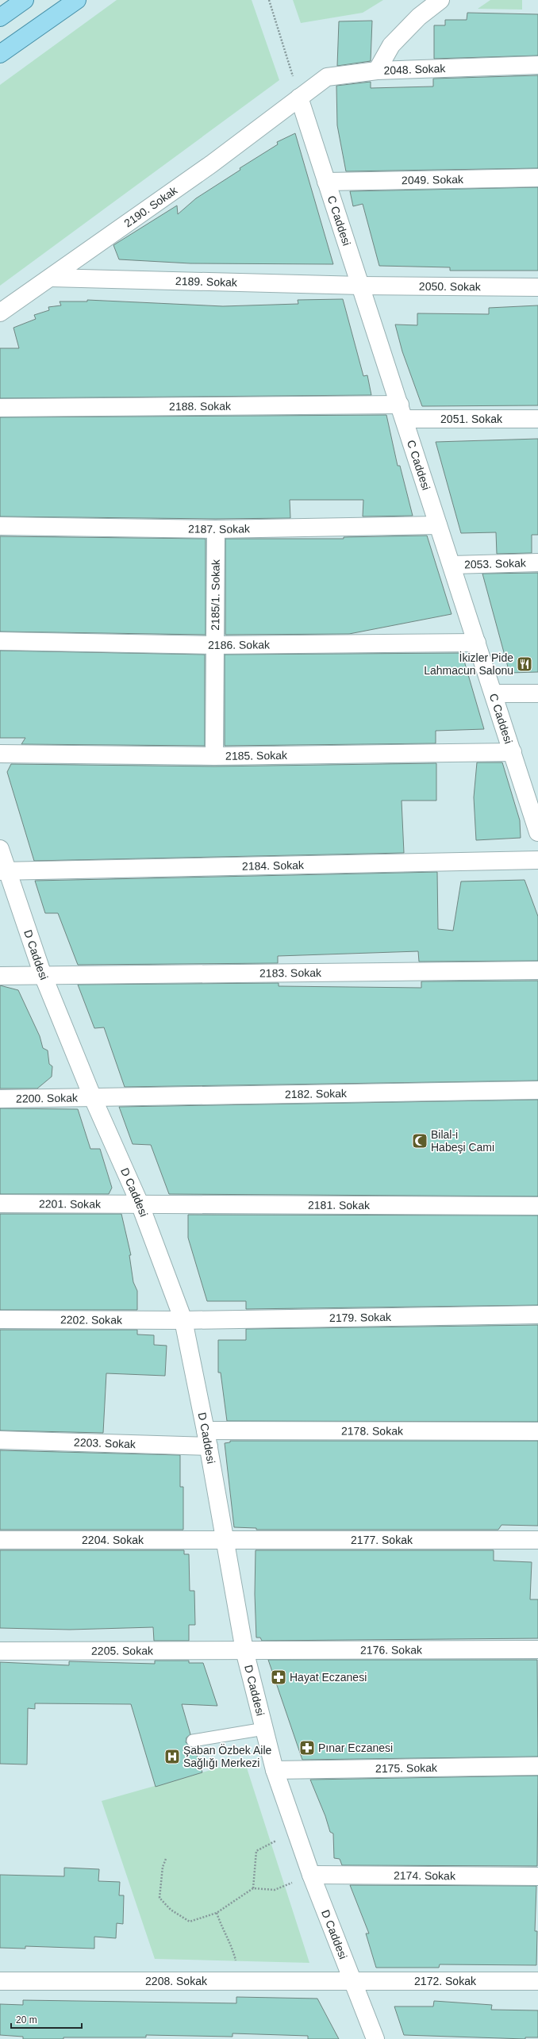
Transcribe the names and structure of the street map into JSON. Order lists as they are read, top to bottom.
{
  "streets": {
    "street": [
      "2048. Sokak",
      "2049. Sokak",
      "2190. Sokak",
      "C Caddesi",
      "2189. Sokak",
      "2050. Sokak",
      "2188. Sokak",
      "2051. Sokak",
      "2187. Sokak",
      "2053. Sokak",
      "2185/1. Sokak",
      "2186. Sokak",
      "2185. Sokak",
      "2184. Sokak",
      "D Caddesi",
      "2183. Sokak",
      "2182. Sokak",
      "2200. Sokak",
      "2201. Sokak",
      "2181. Sokak",
      "2179. Sokak",
      "2202. Sokak",
      "2178. Sokak",
      "2203. Sokak",
      "2204. Sokak",
      "2177. Sokak",
      "2176. Sokak",
      "2205. Sokak",
      "2175. Sokak",
      "2174. Sokak",
      "2208. Sokak",
      "2172. Sokak"
    ]
  },
  "crossings": [
    ["2048. Sokak", "2190. Sokak"],
    ["2048. Sokak", "C Caddesi"],
    ["2049. Sokak", "C Caddesi"],
    ["2190. Sokak", "C Caddesi"],
    ["2190. Sokak", "2189. Sokak"],
    ["C Caddesi", "2189. Sokak"],
    ["C Caddesi", "2050. Sokak"],
    ["C Caddesi", "2188. Sokak"],
    ["C Caddesi", "2051. Sokak"],
    ["C Caddesi", "2187. Sokak"],
    ["C Caddesi", "2053. Sokak"],
    ["C Caddesi", "2186. Sokak"],
    ["C Caddesi", "2185. Sokak"],
    ["2189. Sokak", "2050. Sokak"],
    ["2188. Sokak", "2051. Sokak"],
    ["2187. Sokak", "2185/1. Sokak"],
    ["2185/1. Sokak", "2186. Sokak"],
    ["2185/1. Sokak", "2185. Sokak"],
    ["2184. Sokak", "D Caddesi"],
    ["D Caddesi", "2183. Sokak"],
    ["D Caddesi", "2182. Sokak"],
    ["D Caddesi", "2200. Sokak"],
    ["D Caddesi", "2201. Sokak"],
    ["D Caddesi", "2181. Sokak"],
    ["D Caddesi", "2179. Sokak"],
    ["D Caddesi", "2202. Sokak"],
    ["D Caddesi", "2178. Sokak"],
    ["D Caddesi", "2203. Sokak"],
    ["D Caddesi", "2204. Sokak"],
    ["D Caddesi", "2177. Sokak"],
    ["D Caddesi", "2176. Sokak"],
    ["D Caddesi", "2205. Sokak"],
    ["D Caddesi", "2175. Sokak"],
    ["D Caddesi", "2174. Sokak"],
    ["D Caddesi", "2208. Sokak"],
    ["D Caddesi", "2172. Sokak"],
    ["2182. Sokak", "2200. Sokak"],
    ["2201. Sokak", "2181. Sokak"],
    ["2179. Sokak", "2202. Sokak"],
    ["2178. Sokak", "2203. Sokak"],
    ["2204. Sokak", "2177. Sokak"],
    ["2176. Sokak", "2205. Sokak"],
    ["2208. Sokak", "2172. Sokak"]
  ],
  "places": {
    "restaurant": ["İkizler Pide Lahmacun Salonu"],
    "mosque": ["Bilal-i Habeşi Cami"],
    "pharmacy": ["Hayat Eczanesi", "Pınar Eczanesi"],
    "hospital": ["Şaban Özbek Aile Sağlığı Merkezi"]
  },
  "scale_bar": "20 m"
}
